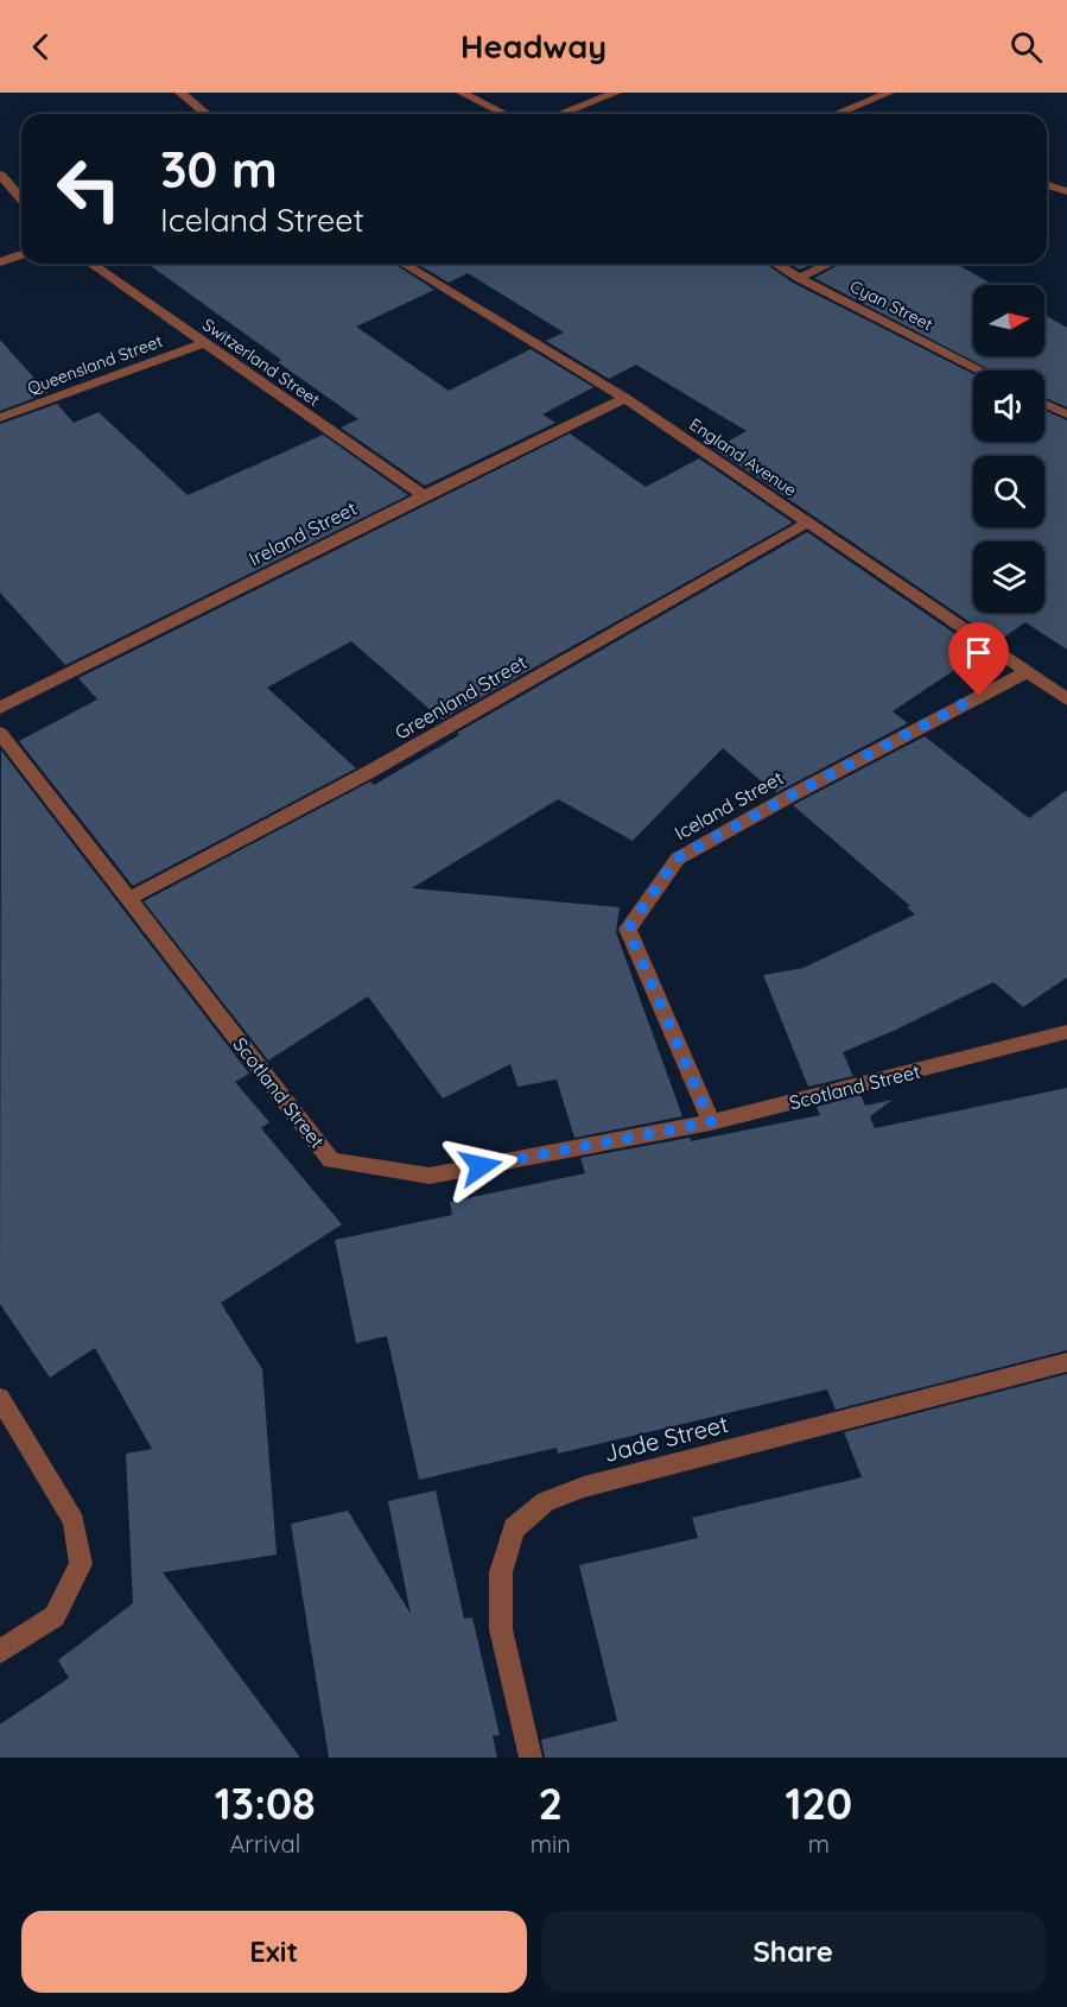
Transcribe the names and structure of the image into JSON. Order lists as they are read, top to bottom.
{
  "streets": {
    "street": [
      "Cyan Street",
      "Switzerland Street",
      "Queensland Street",
      "England Avenue",
      "Ireland Street",
      "Greenland Street",
      "Iceland Street",
      "Scotland Street",
      "Jade Street"
    ]
  },
  "crossings": [
    ["Switzerland Street", "Queensland Street"],
    ["Switzerland Street", "Ireland Street"],
    ["England Avenue", "Ireland Street"],
    ["England Avenue", "Greenland Street"],
    ["England Avenue", "Iceland Street"],
    ["Greenland Street", "Scotland Street"],
    ["Iceland Street", "Scotland Street"]
  ],
  "north": "right",
  "page": {
    "header": "Headway",
    "turn": ["30 m", "Iceland Street"],
    "eta": [
      "13:08",
      "Arrival",
      "2",
      "min",
      "120",
      "m"
    ],
    "buttons": ["Exit", "Share"]
  }
}
